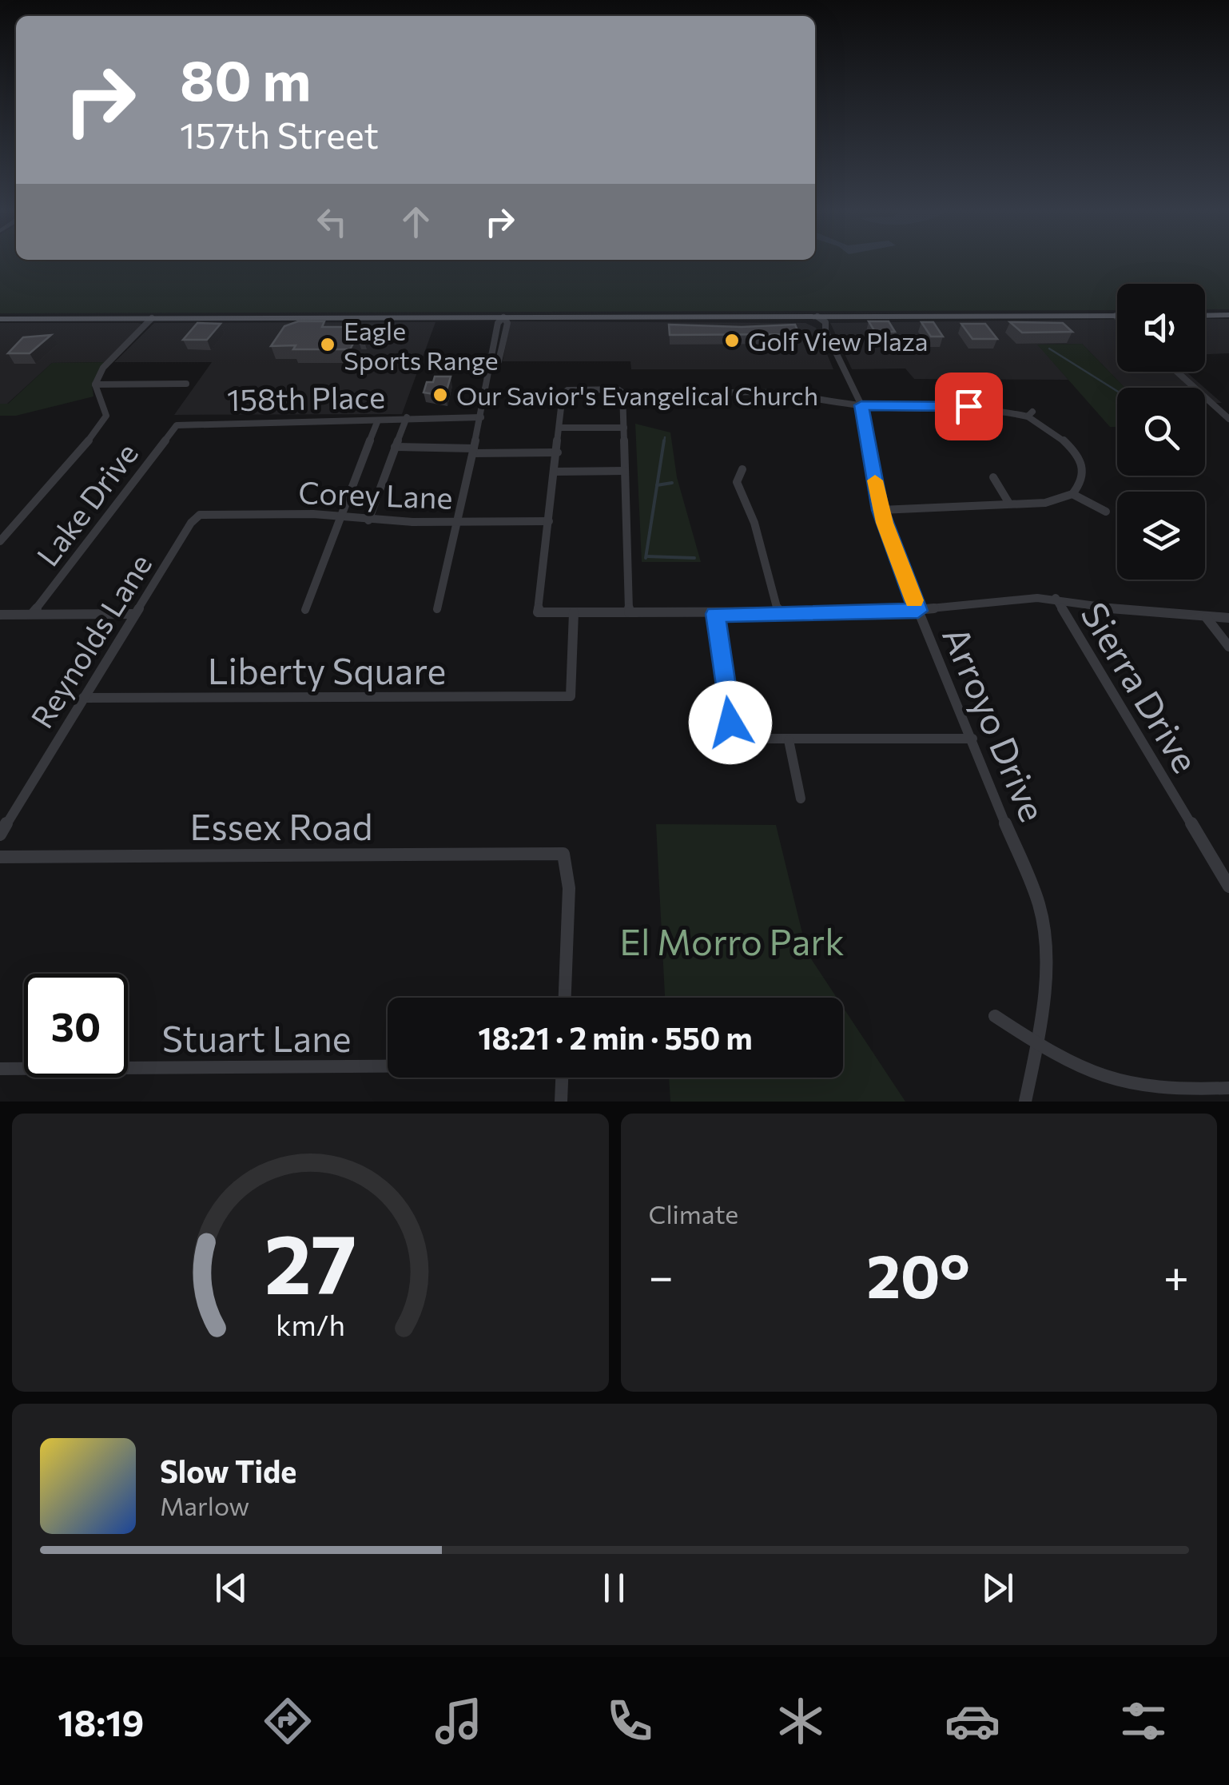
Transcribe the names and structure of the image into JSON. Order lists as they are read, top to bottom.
{
  "streets": {
    "street": [
      "158th Place",
      "Corey Lane",
      "Lake Drive",
      "Reynolds Lane",
      "Liberty Square",
      "Sierra Drive",
      "Arroyo Drive",
      "Essex Road",
      "Stuart Lane"
    ]
  },
  "crossings": [
    ["158th Place", "Lake Drive"],
    ["Corey Lane", "Reynolds Lane"],
    ["Reynolds Lane", "Liberty Square"]
  ],
  "parks": ["El Morro Park"],
  "places": ["Golf View Plaza", "Eagle Sports Range", "Our Savior's Evangelical Church"],
  "page": {
    "turn": ["80 m", "157th Street"],
    "limit": "30",
    "trip": "18:21 · 2 min · 550 m",
    "tile": "Climate",
    "heat": ["−", "20°", "+"],
    "song": ["Slow Tide", "Marlow"],
    "tabs": "18:19",
    "gauge": ["27", "km/h"]
  }
}
